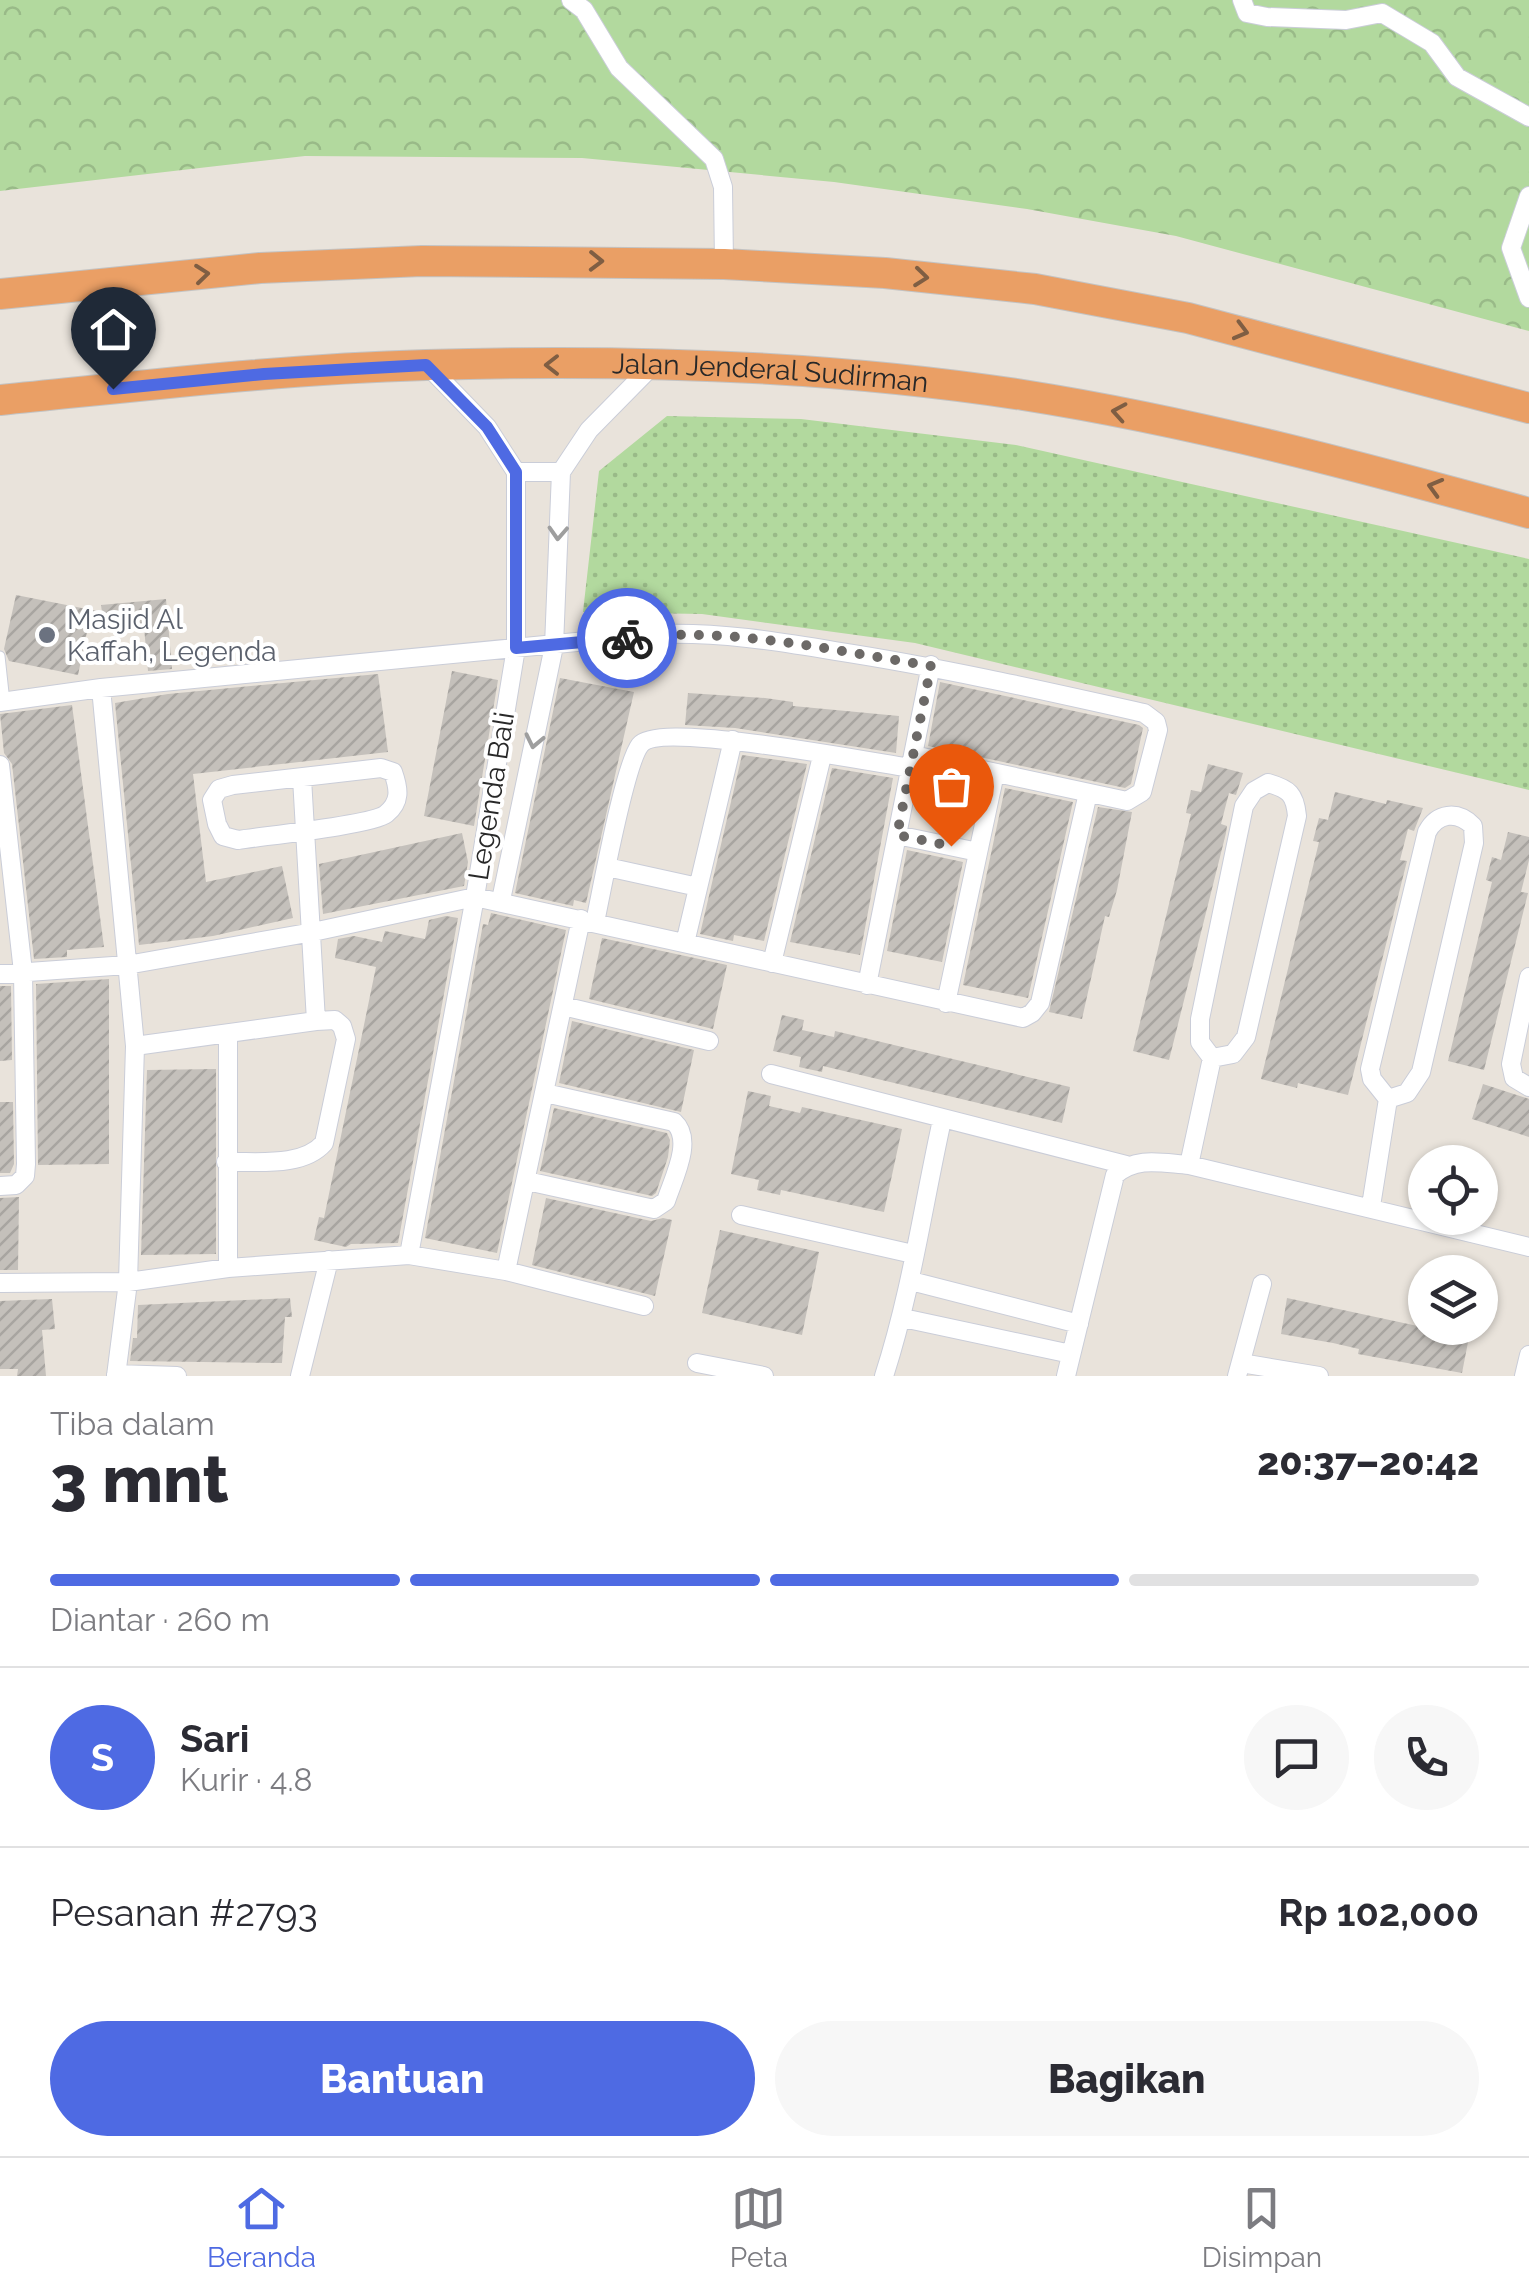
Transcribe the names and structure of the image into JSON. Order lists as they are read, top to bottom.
{
  "streets": {
    "highway": ["Jalan Jenderal Sudirman"],
    "street": ["Legenda Bali"]
  },
  "places": ["Masjid Al Kaffah, Legenda"],
  "page": {
    "heading": ["3 mnt", "Tiba dalam", "20:37–20:42"],
    "panel": [
      "Sari",
      "Kurir · 4.8",
      "Pesanan #2793",
      "Rp 102,000"
    ],
    "bar": "Diantar · 260 m",
    "round": "S",
    "buttons": ["Bantuan", "Bagikan"],
    "tabs": ["Beranda", "Peta", "Disimpan"]
  }
}
